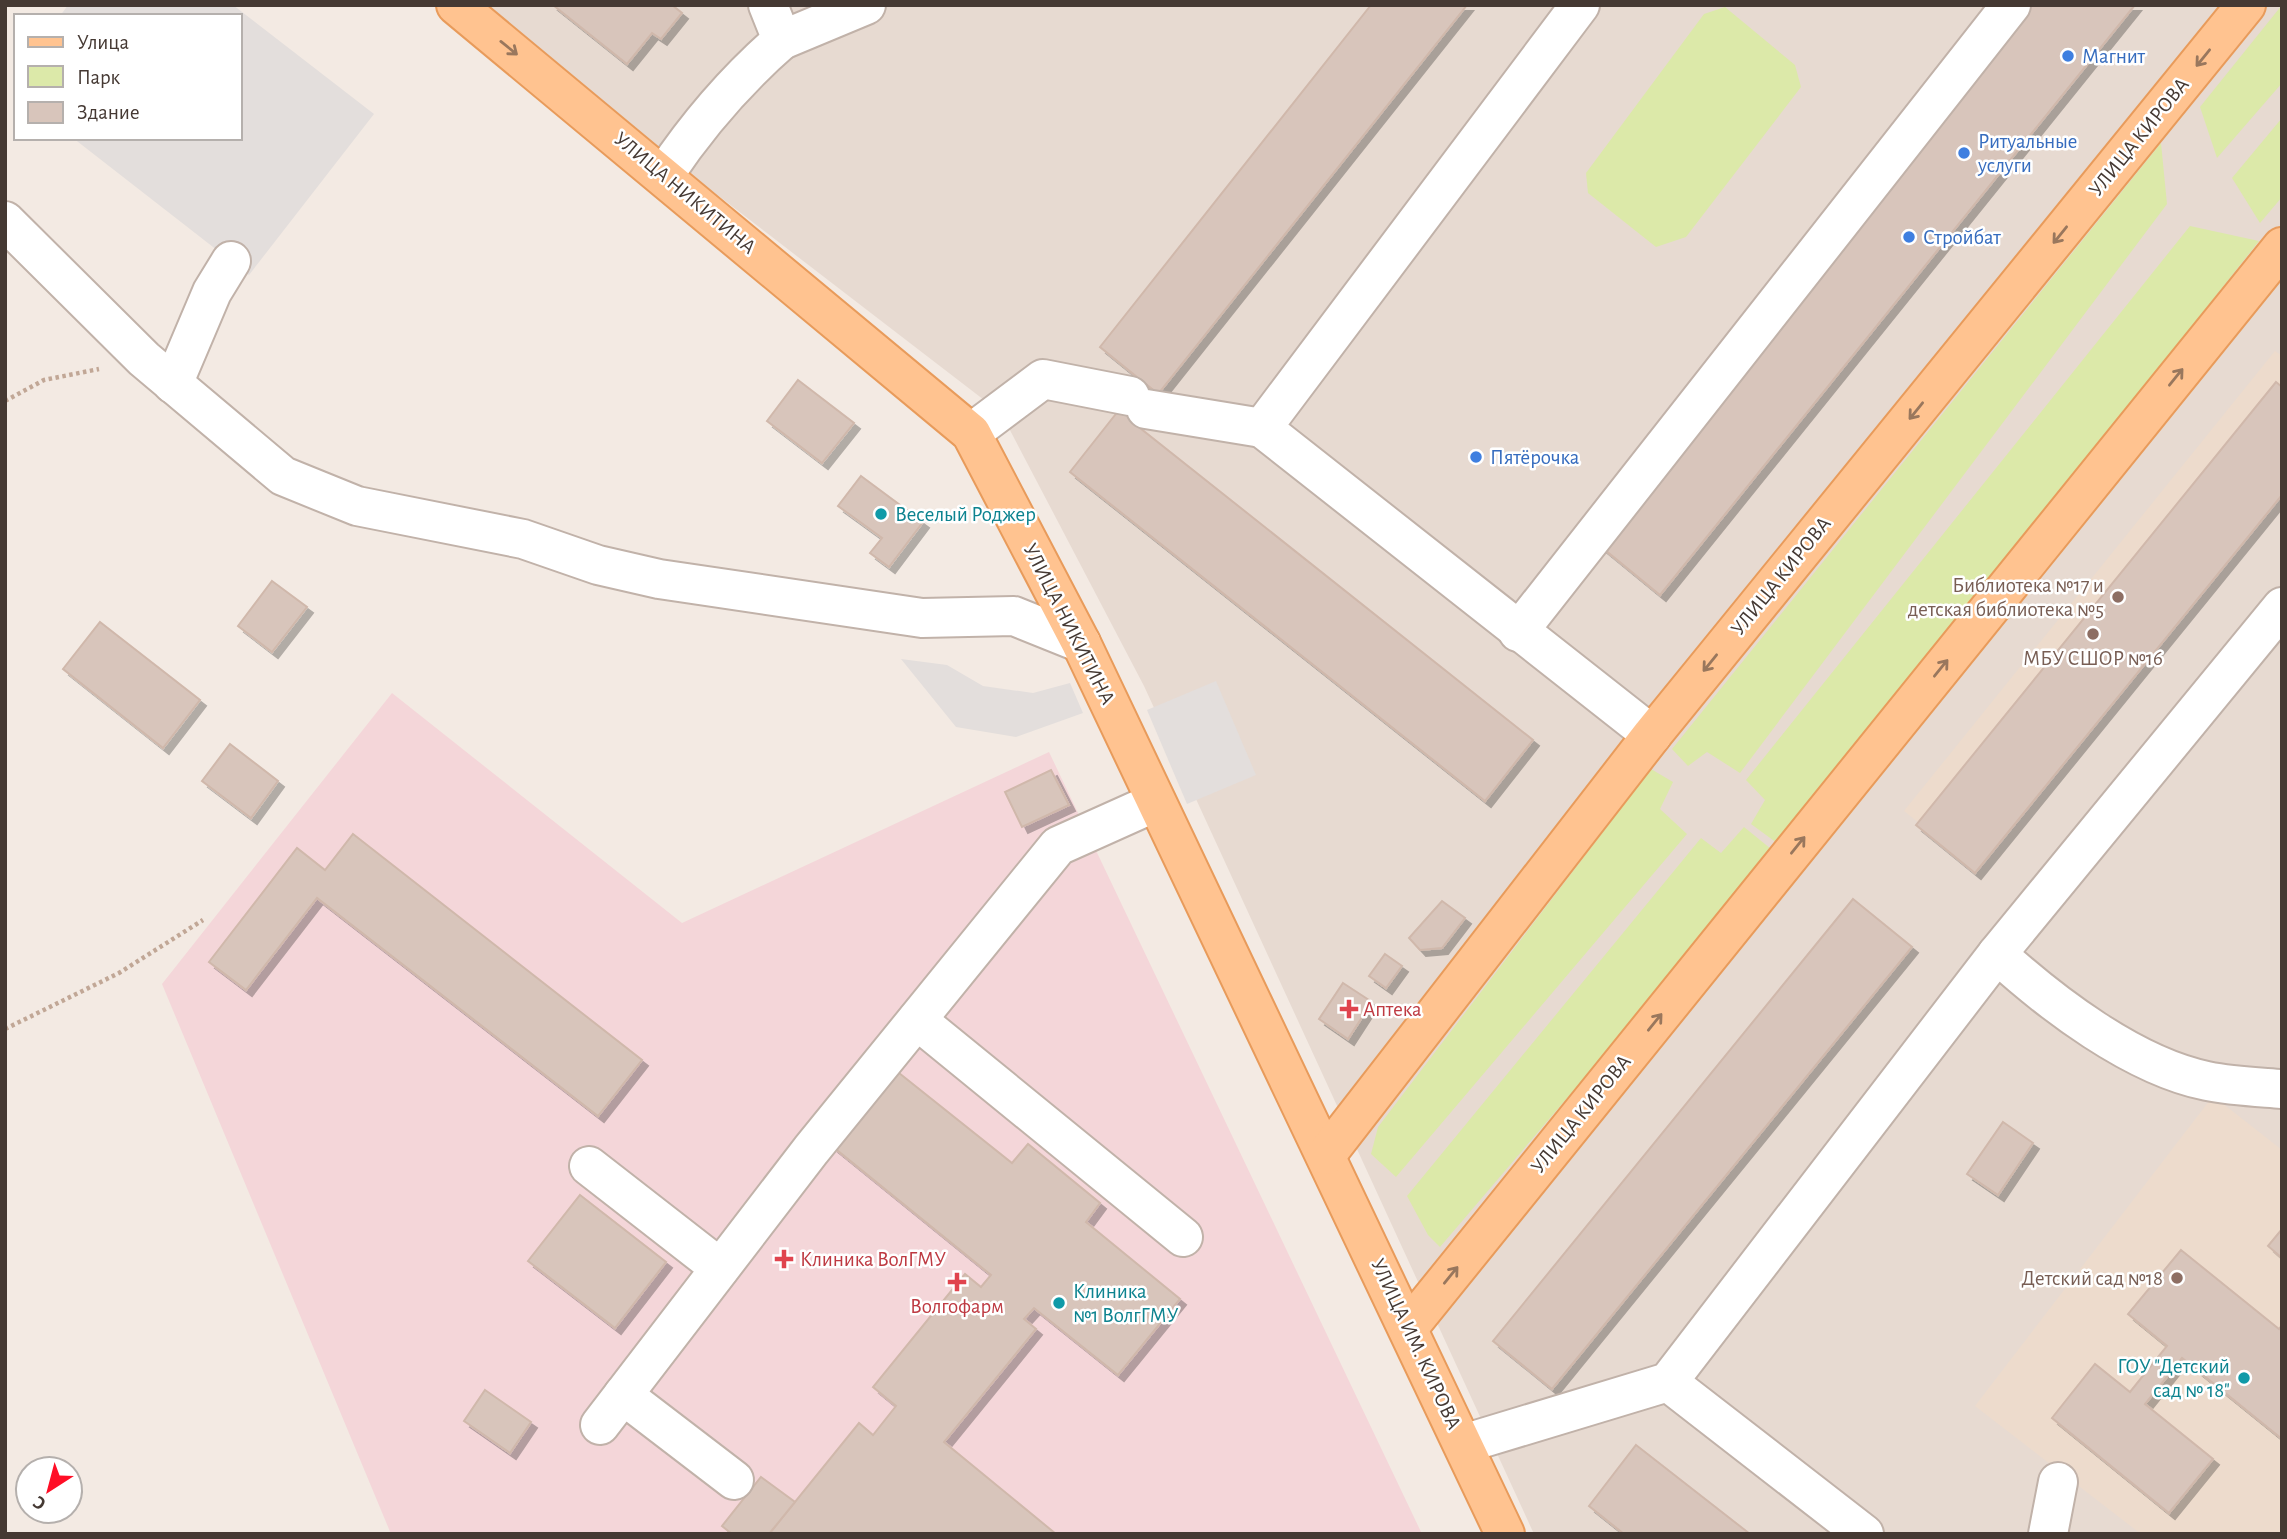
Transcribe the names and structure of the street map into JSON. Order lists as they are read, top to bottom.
{
  "streets": {
    "main road": ["УЛИЦА КИРОВА", "УЛИЦА НИКИТИНА", "УЛИЦА ИМ. КИРОВА"]
  },
  "crossings": [
    ["УЛИЦА КИРОВА", "УЛИЦА НИКИТИНА"],
    ["УЛИЦА КИРОВА", "УЛИЦА ИМ. КИРОВА"],
    ["УЛИЦА НИКИТИНА", "УЛИЦА ИМ. КИРОВА"]
  ],
  "places": {
    "other": [
      "Магнит",
      "Ритуальные услуги",
      "Стройбат",
      "Пятёрочка",
      "Веселый Роджер",
      "Библиотека №17 и детская библиотека №5",
      "МБУ СШОР №16",
      "Детский сад №18",
      "Клиника №1 ВолгГМУ",
      "ГОУ \"Детский сад № 18\""
    ],
    "health": ["Аптека", "Клиника ВолГМУ", "Волгофарм"]
  },
  "legend": ["Улица", "Парк", "Здание"],
  "north": "bottom left"
}
